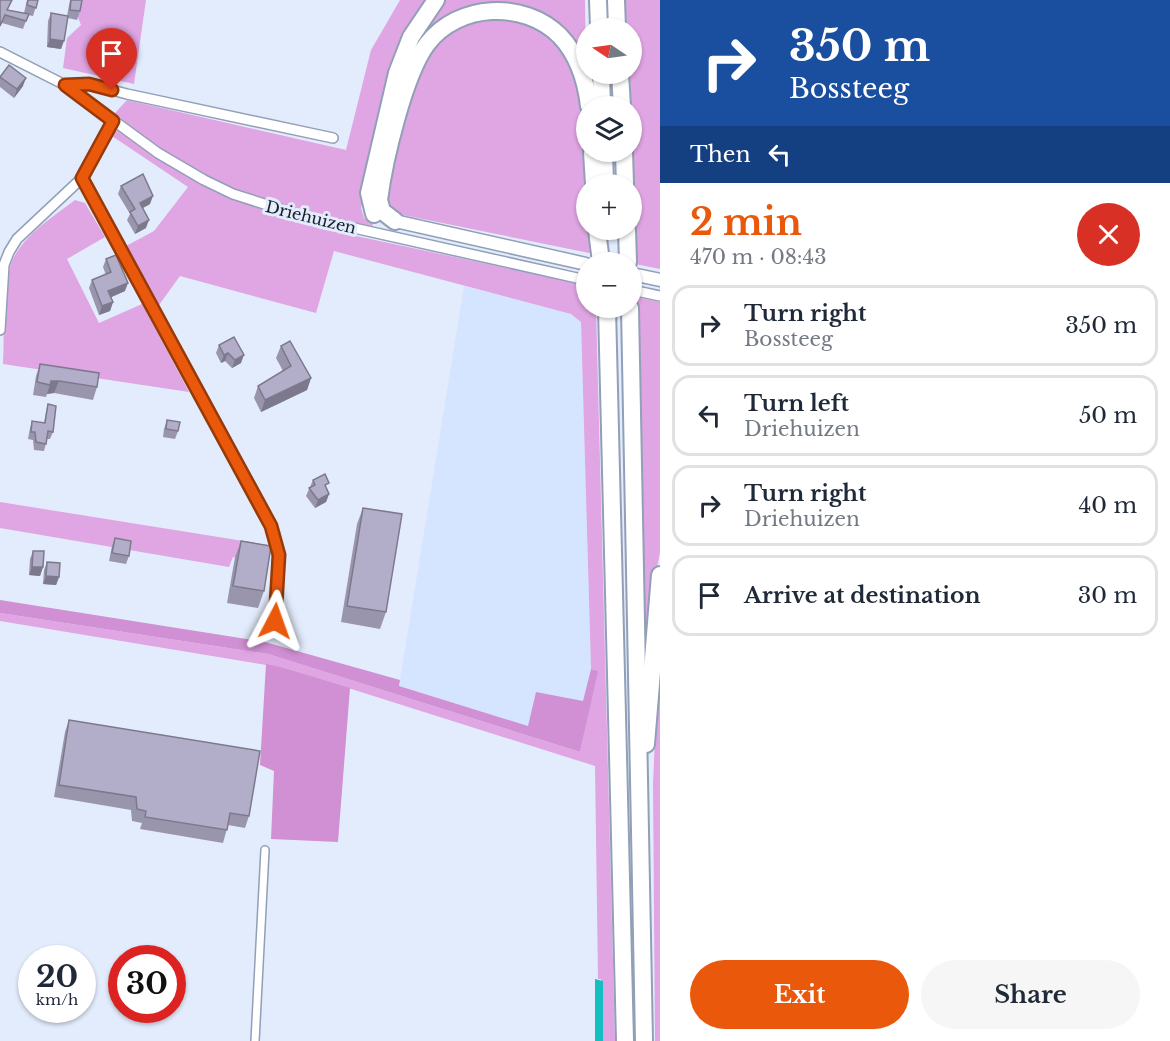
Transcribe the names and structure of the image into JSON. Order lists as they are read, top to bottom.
{
  "streets": {
    "street": ["Driehuizen"]
  },
  "north": "left",
  "page": {
    "turn": ["350 m", "Bossteeg"],
    "map_buttons": ["+", "−"],
    "then": "Then",
    "heading": ["2 min", "470 m · 08:43"],
    "list": [
      {
        "name": "Turn right",
        "note": "Bossteeg",
        "value": "350 m"
      },
      {
        "name": "Turn left",
        "note": "Driehuizen",
        "value": "50 m"
      },
      {
        "name": "Turn right",
        "note": "Driehuizen",
        "value": "40 m"
      },
      {
        "name": "Arrive at destination",
        "value": "30 m"
      }
    ],
    "speed": "20 km/h",
    "limit": "30",
    "buttons": ["Exit", "Share"]
  }
}
